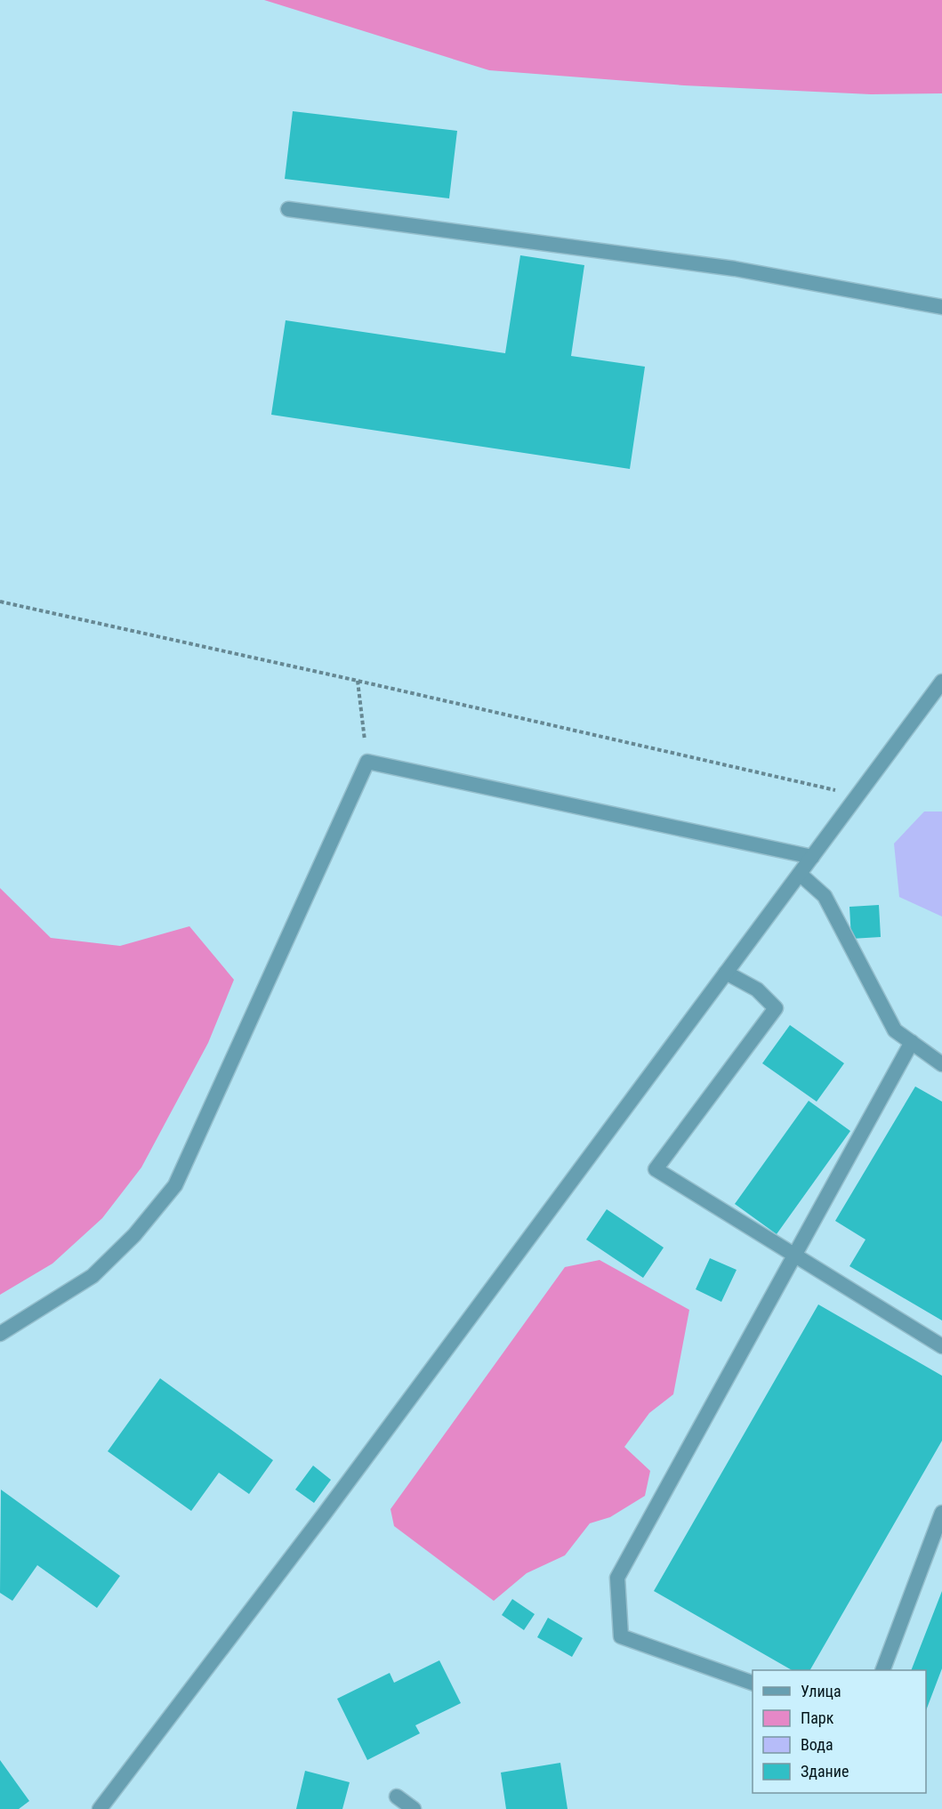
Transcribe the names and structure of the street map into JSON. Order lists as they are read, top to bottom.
{
  "legend": [
    "Улица",
    "Парк",
    "Вода",
    "Здание"
  ]
}
